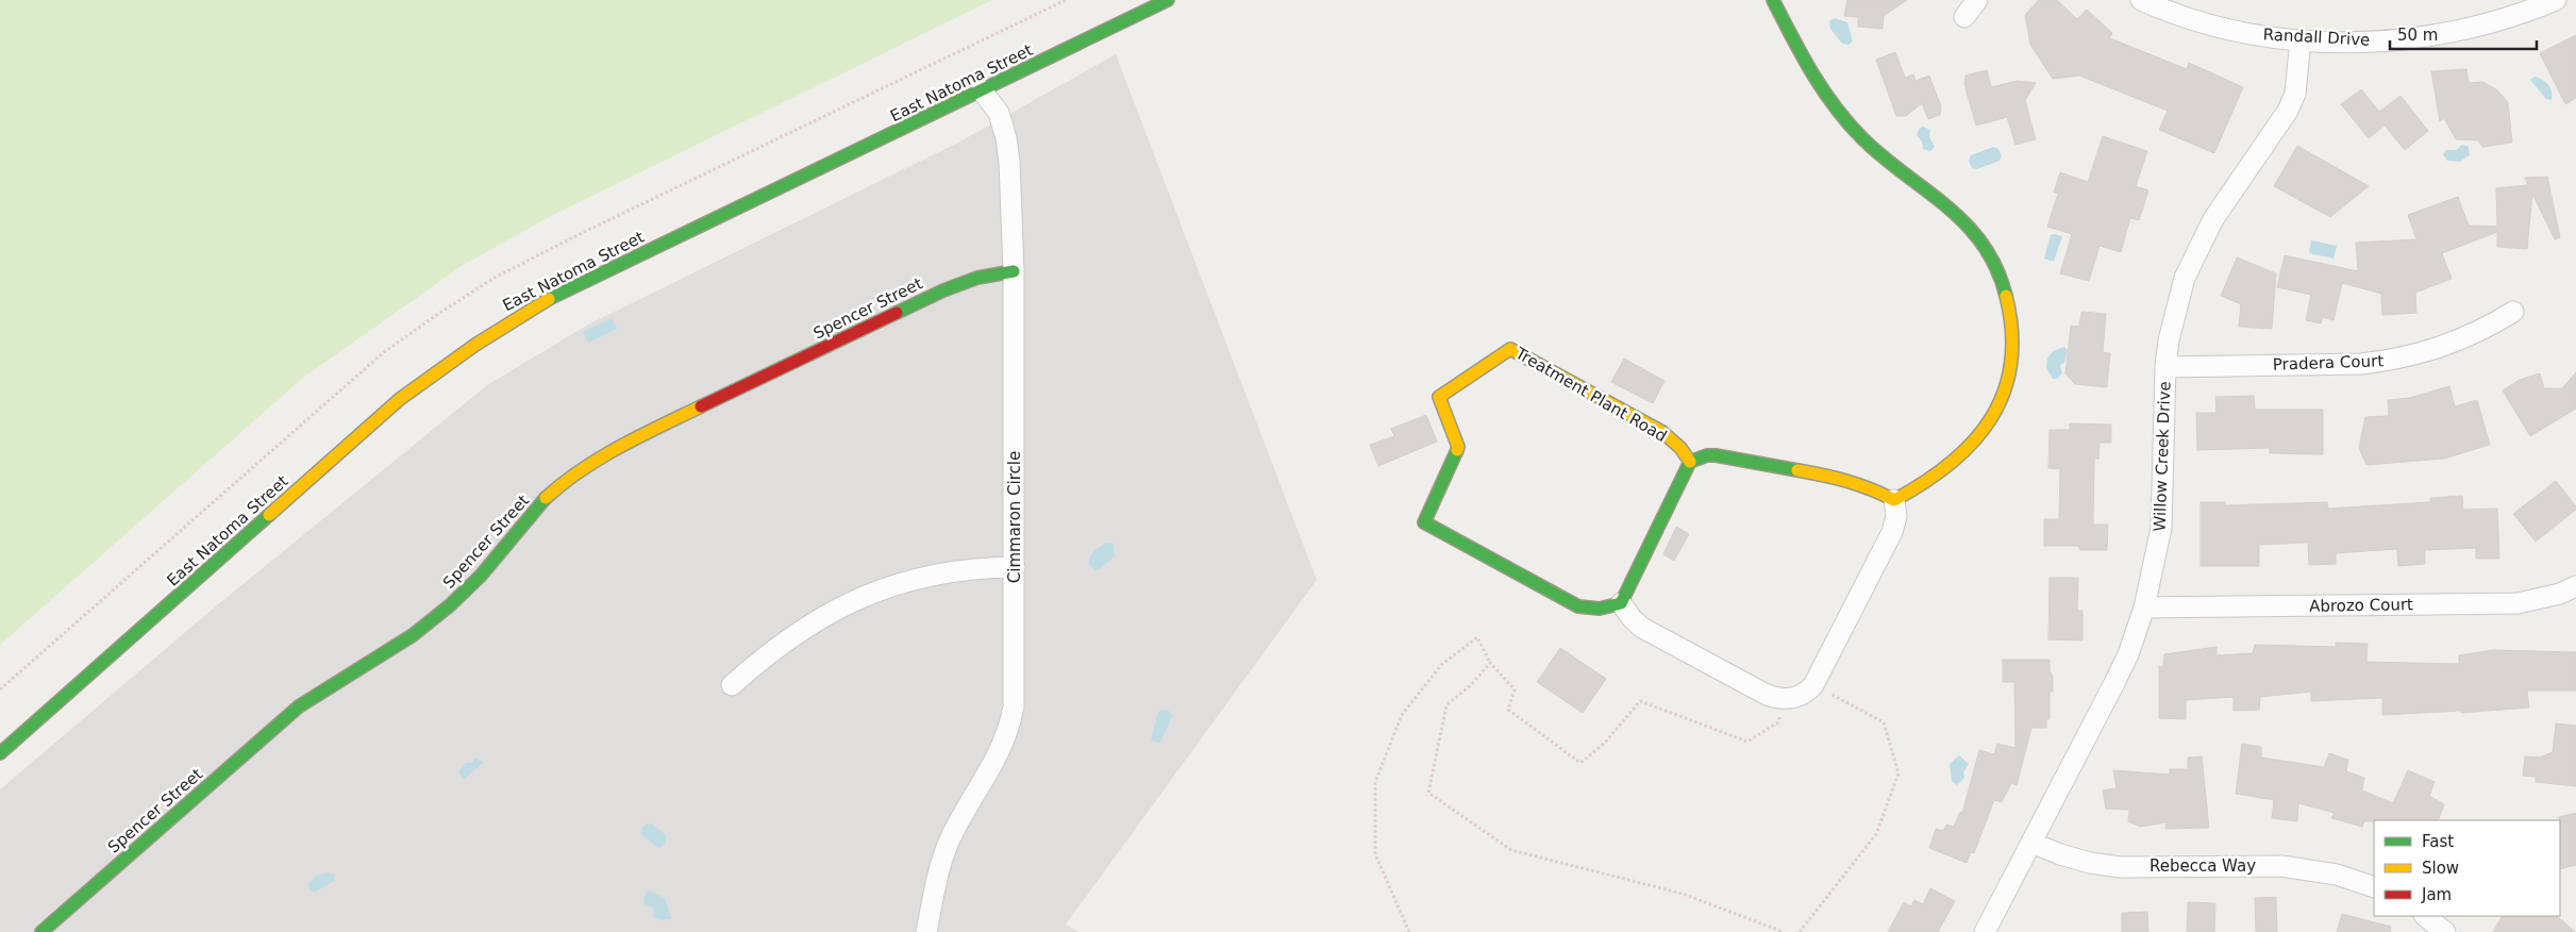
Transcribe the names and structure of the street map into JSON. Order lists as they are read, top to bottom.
{
  "streets": {
    "street": [
      "Randall Drive",
      "East Natoma Street",
      "Spencer Street",
      "Pradera Court",
      "Treatment Plant Road",
      "Willow Creek Drive",
      "Cimmaron Circle",
      "Abrozo Court",
      "Rebecca Way"
    ]
  },
  "crossings": [
    ["Randall Drive", "Willow Creek Drive"],
    ["East Natoma Street", "Cimmaron Circle"],
    ["Spencer Street", "Cimmaron Circle"],
    ["Pradera Court", "Willow Creek Drive"],
    ["Willow Creek Drive", "Abrozo Court"],
    ["Willow Creek Drive", "Rebecca Way"]
  ],
  "legend": ["Fast", "Slow", "Jam"],
  "scale_bar": "50 m"
}
